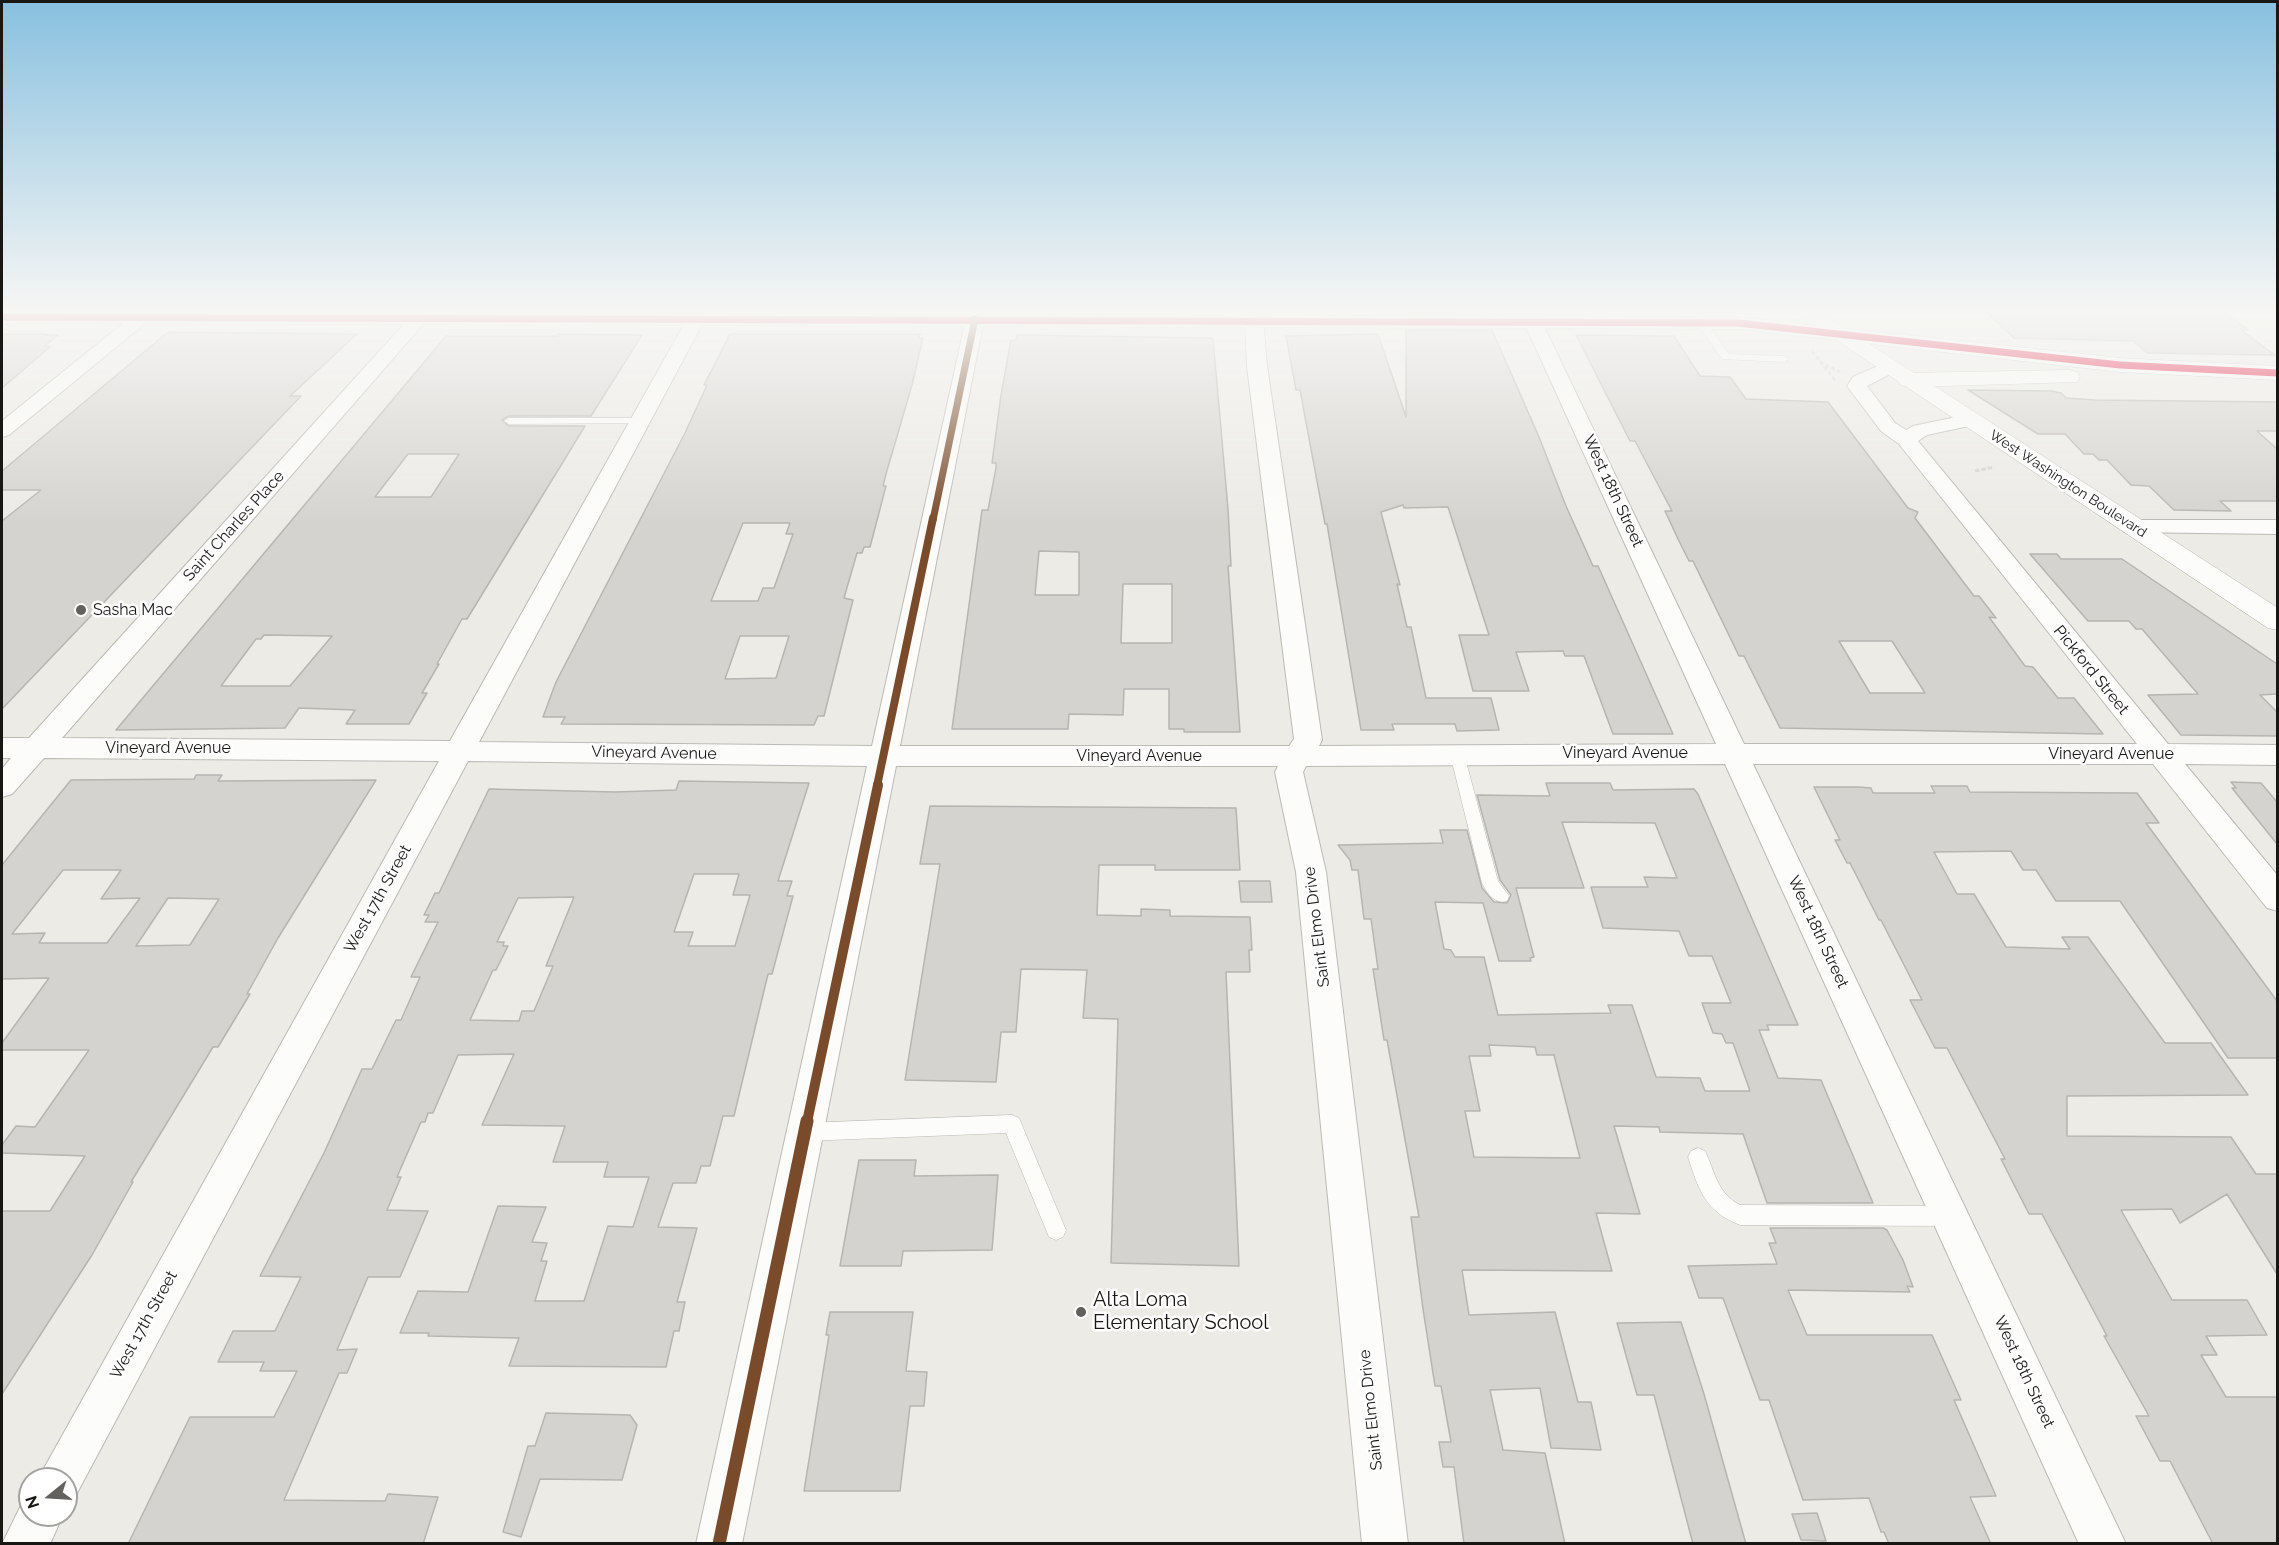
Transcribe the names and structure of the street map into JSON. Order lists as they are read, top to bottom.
{
  "streets": {
    "street": [
      "West Washington Boulevard",
      "West 18th Street",
      "Saint Charles Place",
      "Pickford Street",
      "Vineyard Avenue",
      "West 17th Street",
      "Saint Elmo Drive"
    ]
  },
  "crossings": [
    ["West 18th Street", "Vineyard Avenue"],
    ["Saint Charles Place", "Vineyard Avenue"],
    ["Pickford Street", "Vineyard Avenue"],
    ["Vineyard Avenue", "West 17th Street"],
    ["Vineyard Avenue", "Saint Elmo Drive"]
  ],
  "places": ["Sasha Mac", "Alta Loma Elementary School"],
  "north": "left"
}
